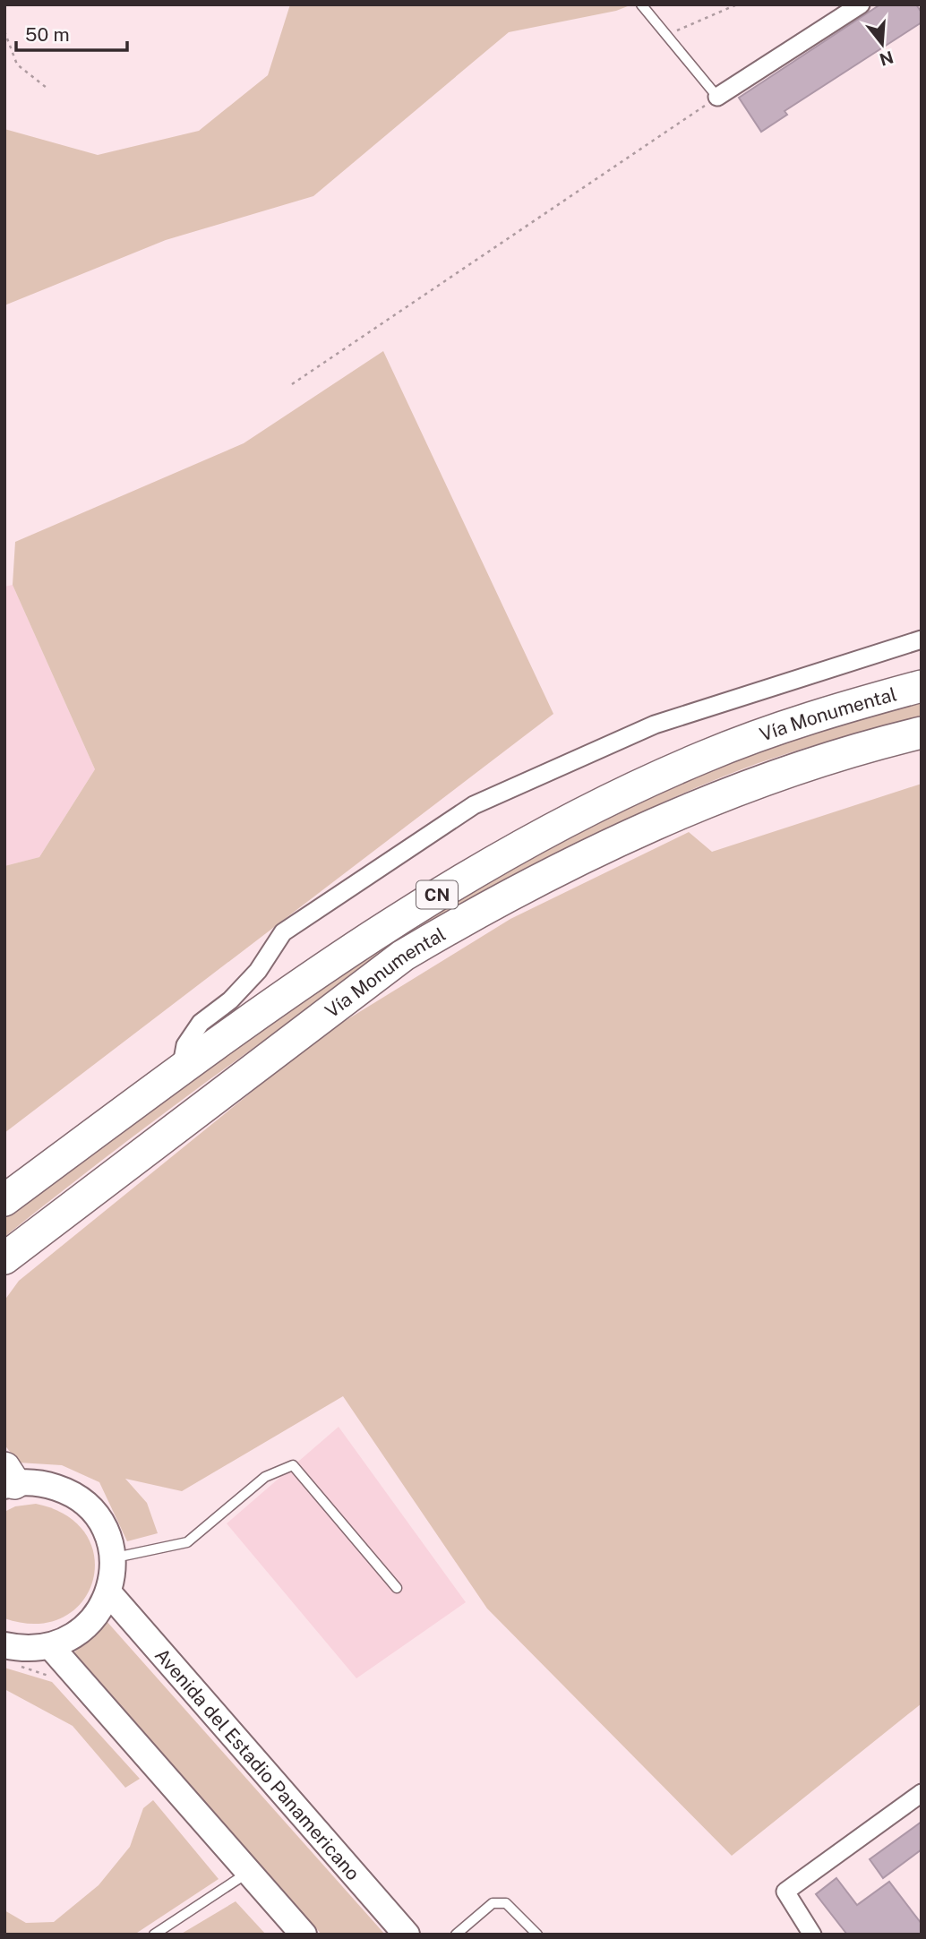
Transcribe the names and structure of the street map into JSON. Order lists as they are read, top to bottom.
{
  "streets": {
    "highway": ["Vía Monumental", "CN"],
    "street": ["Avenida del Estadio Panamericano"]
  },
  "scale_bar": "50 m",
  "north": "bottom"
}
